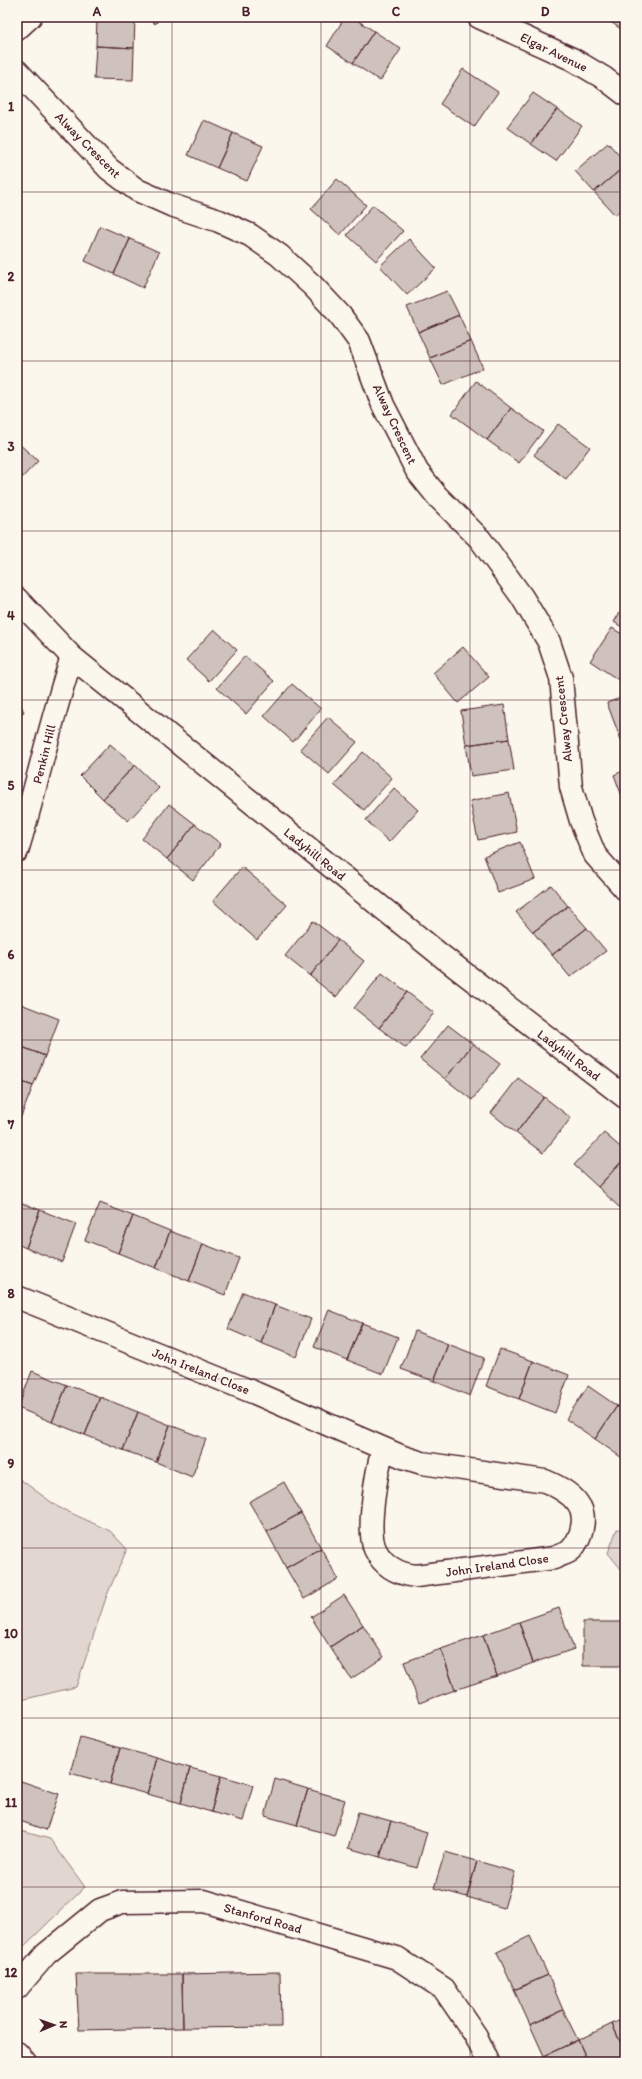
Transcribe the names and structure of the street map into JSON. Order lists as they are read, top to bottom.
{
  "streets": {
    "street": [
      "Elgar Avenue",
      "Alway Crescent",
      "Penkin Hill",
      "Ladyhill Road",
      "John Ireland Close",
      "Stanford Road"
    ]
  },
  "crossings": [
    ["Penkin Hill", "Ladyhill Road"]
  ],
  "north": "right",
  "grid": {
    "columns": [
      "A",
      "B",
      "C",
      "D"
    ],
    "rows": [
      "1",
      "2",
      "3",
      "4",
      "5",
      "6",
      "7",
      "8",
      "9",
      "10",
      "11",
      "12"
    ]
  }
}
